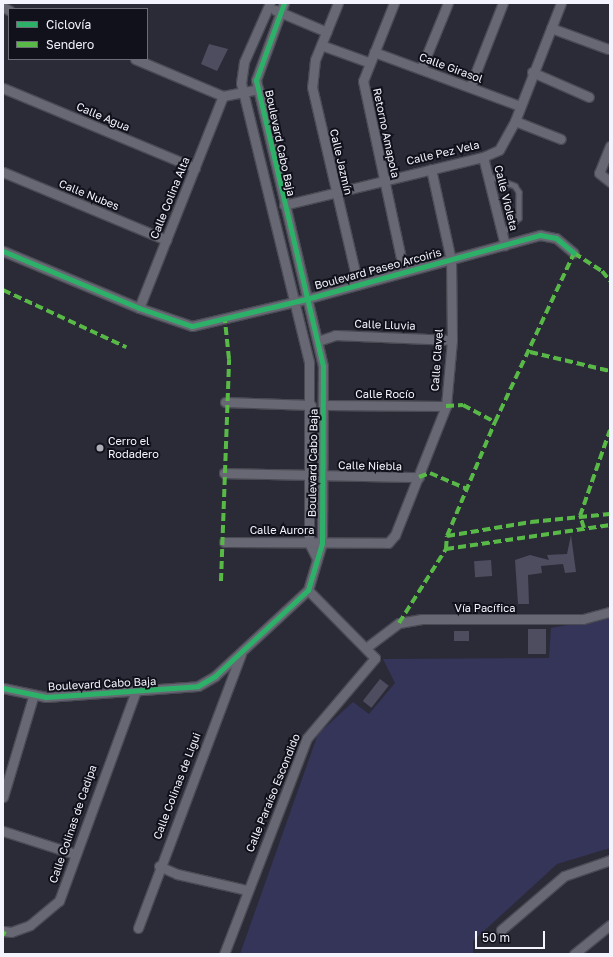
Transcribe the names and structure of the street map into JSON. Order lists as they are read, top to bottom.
{
  "streets": {
    "street": [
      "Calle Girasol",
      "Calle Agua",
      "Retorno Amapola",
      "Boulevard Cabo Baja",
      "Calle Pez Vela",
      "Calle Jazmín",
      "Calle Nubes",
      "Calle Colina Alta",
      "Calle Violeta",
      "Boulevard Paseo Arcoiris",
      "Calle Lluvia",
      "Calle Clavel",
      "Calle Rocío",
      "Calle Niebla",
      "Calle Aurora",
      "Vía Pacífica",
      "Calle Colinas de Ligui",
      "Calle Paraíso Escondido",
      "Calle Colinas de Cadipa"
    ]
  },
  "crossings": [
    ["Calle Girasol", "Retorno Amapola"],
    ["Calle Girasol", "Calle Pez Vela"],
    ["Calle Agua", "Calle Colina Alta"],
    ["Retorno Amapola", "Calle Pez Vela"],
    ["Retorno Amapola", "Boulevard Paseo Arcoiris"],
    ["Boulevard Cabo Baja", "Calle Pez Vela"],
    ["Boulevard Cabo Baja", "Boulevard Paseo Arcoiris"],
    ["Boulevard Cabo Baja", "Calle Lluvia"],
    ["Boulevard Cabo Baja", "Calle Rocío"],
    ["Boulevard Cabo Baja", "Calle Niebla"],
    ["Boulevard Cabo Baja", "Calle Aurora"],
    ["Boulevard Cabo Baja", "Calle Colinas de Ligui"],
    ["Boulevard Cabo Baja", "Calle Colinas de Cadipa"],
    ["Calle Pez Vela", "Calle Jazmín"],
    ["Calle Pez Vela", "Calle Violeta"],
    ["Calle Pez Vela", "Calle Clavel"],
    ["Calle Jazmín", "Boulevard Paseo Arcoiris"],
    ["Calle Nubes", "Calle Colina Alta"],
    ["Calle Colina Alta", "Boulevard Paseo Arcoiris"],
    ["Calle Violeta", "Boulevard Paseo Arcoiris"],
    ["Boulevard Paseo Arcoiris", "Calle Clavel"],
    ["Calle Lluvia", "Calle Clavel"],
    ["Calle Clavel", "Calle Rocío"],
    ["Calle Clavel", "Calle Niebla"],
    ["Calle Clavel", "Calle Aurora"],
    ["Vía Pacífica", "Calle Paraíso Escondido"]
  ],
  "places": ["Cerro el Rodadero"],
  "legend": ["Ciclovía", "Sendero"],
  "scale_bar": "50 m"
}
